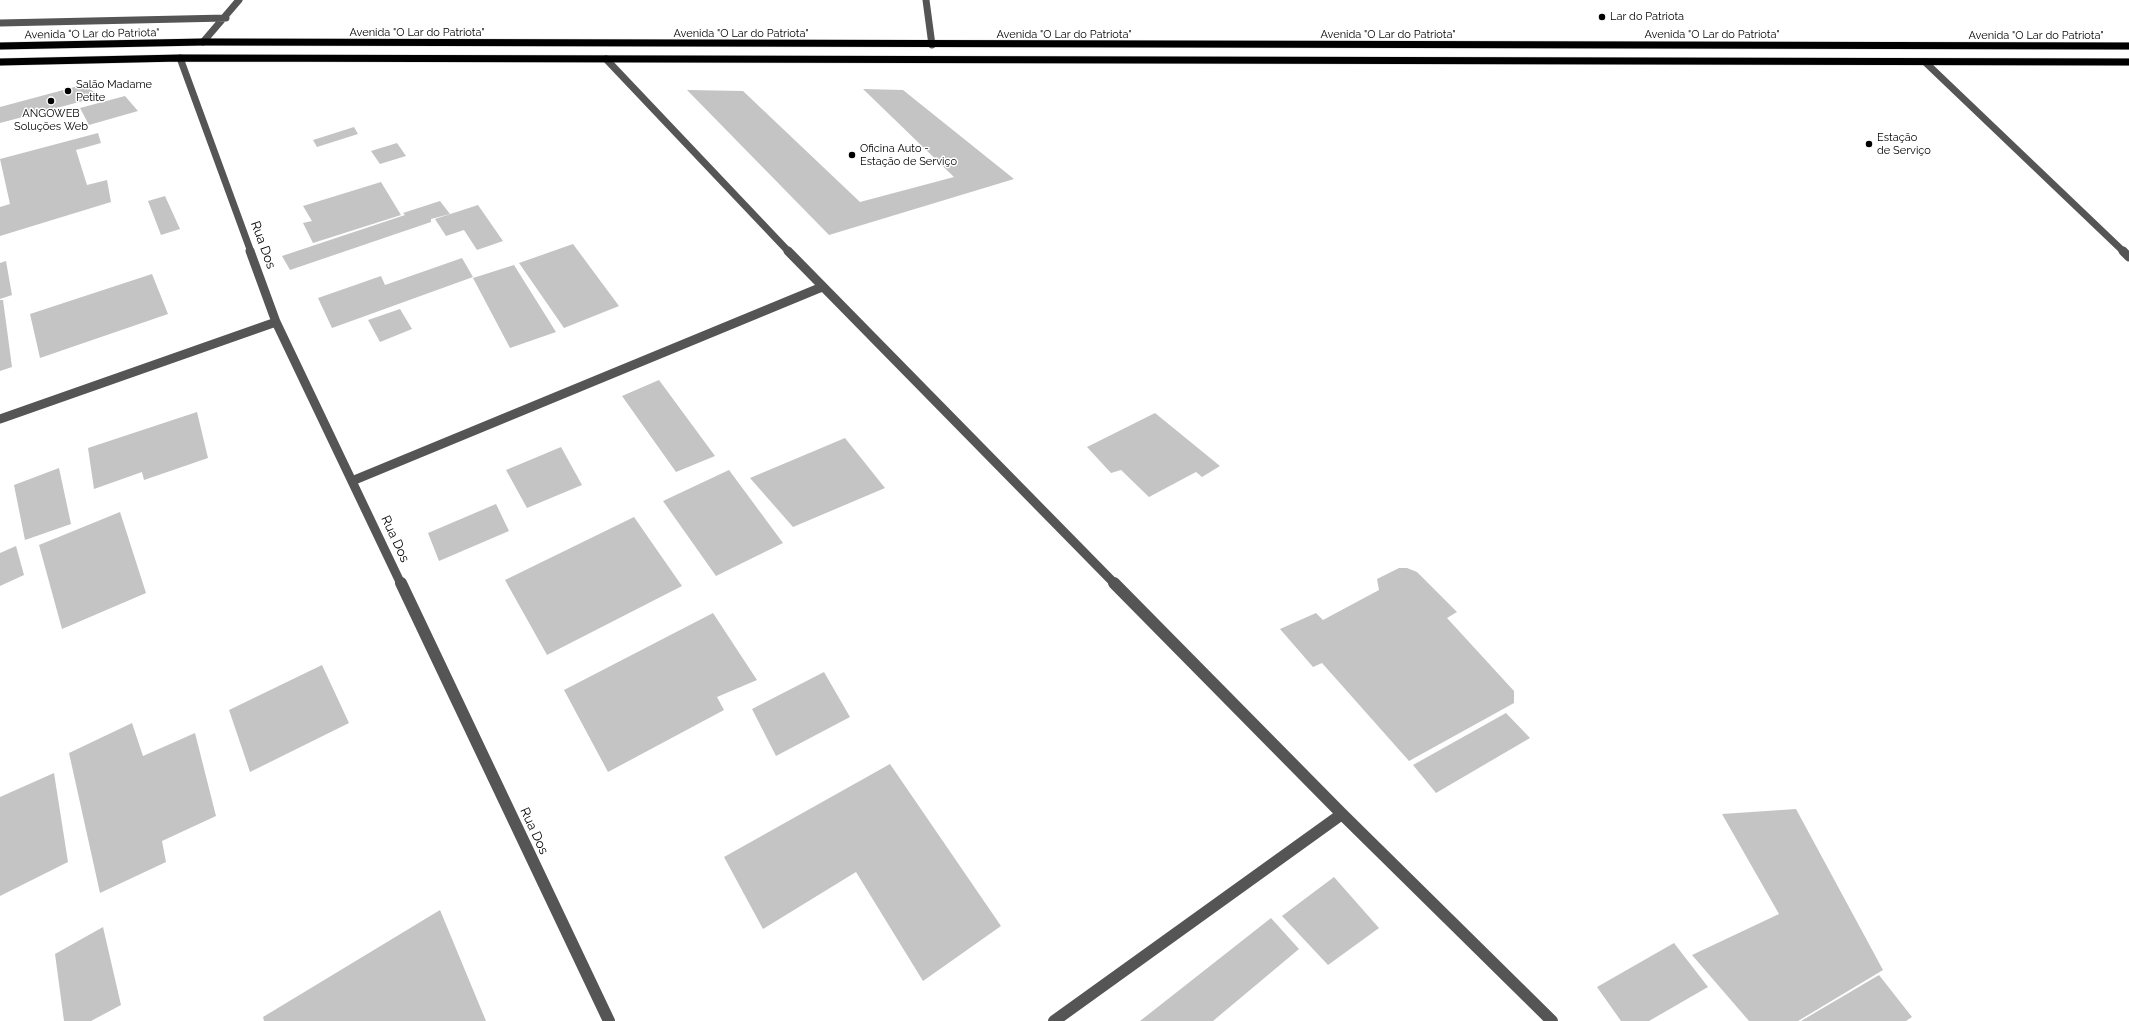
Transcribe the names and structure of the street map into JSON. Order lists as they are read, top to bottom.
{
  "streets": {
    "main road": ["Avenida \"O Lar do Patriota\""],
    "street": ["Rua Dos"]
  },
  "crossings": [
    ["Avenida \"O Lar do Patriota\"", "Rua Dos"]
  ],
  "places": [
    "Lar do Patriota",
    "Salão Madame Petite",
    "ANGOWEB Soluções Web",
    "Estação de Serviço",
    "Oficina Auto - Estação de Serviço"
  ]
}
